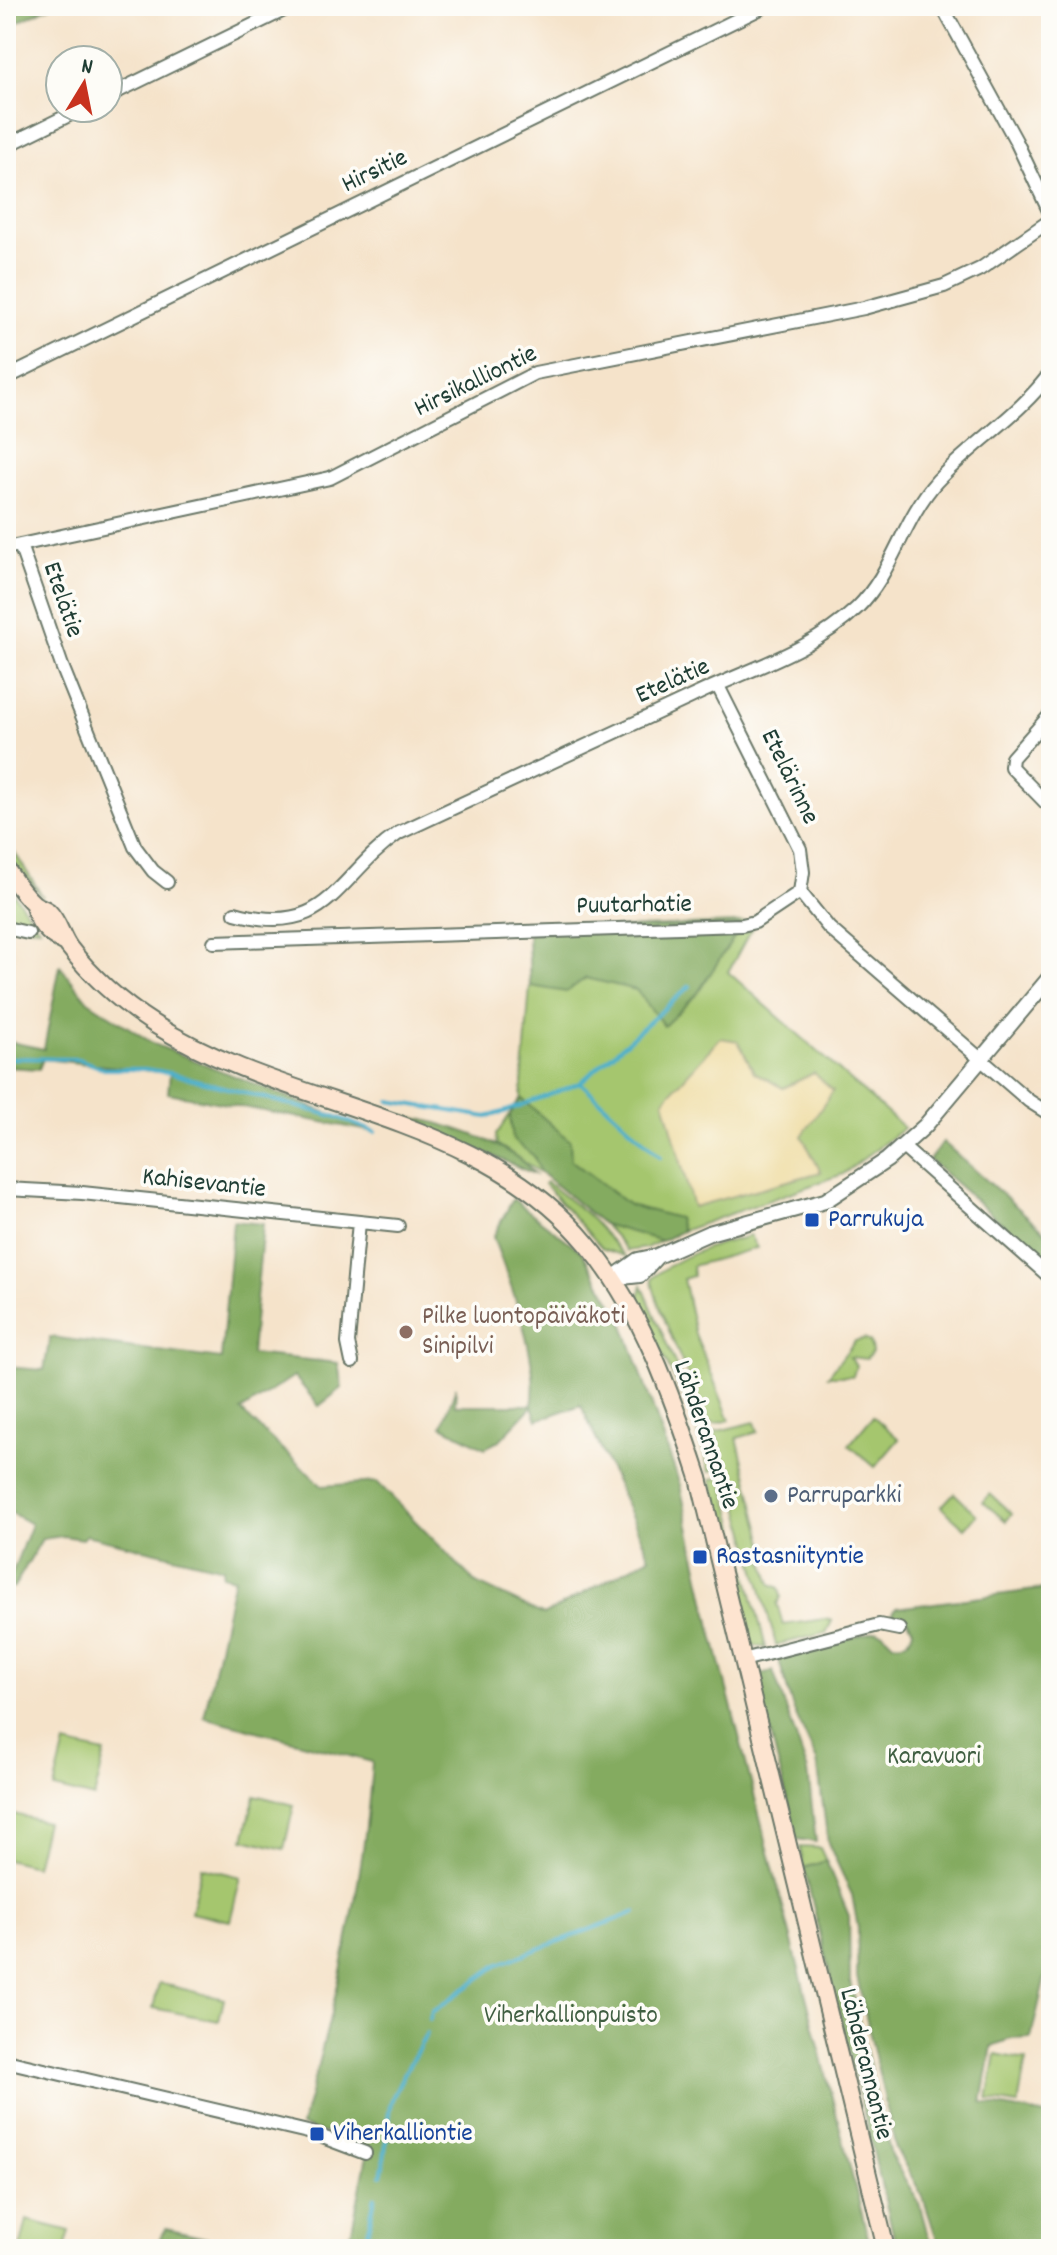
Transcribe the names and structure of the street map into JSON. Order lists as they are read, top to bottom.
{
  "streets": {
    "main road": ["Lähderannantie"],
    "street": [
      "Hirsitie",
      "Hirsikalliontie",
      "Etelätie",
      "Etelärinne",
      "Puutarhatie",
      "Kahisevantie"
    ]
  },
  "crossings": [
    ["Hirsikalliontie", "Etelätie"],
    ["Etelätie", "Etelärinne"],
    ["Etelärinne", "Puutarhatie"]
  ],
  "parks": ["Karavuori", "Viherkallionpuisto"],
  "places": {
    "transit": ["Parrukuja", "Rastasniityntie", "Viherkalliontie"],
    "other": ["Pilke luontopäiväkoti Sinipilvi", "Parruparkki"]
  },
  "north": "top"
}
